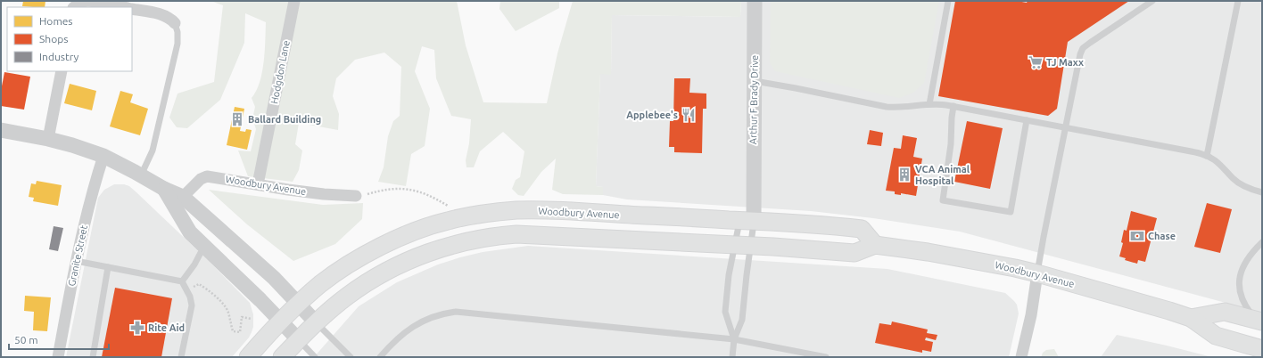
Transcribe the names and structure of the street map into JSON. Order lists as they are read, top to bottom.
{
  "streets": {
    "main road": ["Woodbury Avenue"],
    "street": ["Hodgdon Lane", "Arthur F Brady Drive", "Granite Street"]
  },
  "crossings": [
    ["Hodgdon Lane", "Woodbury Avenue"],
    ["Arthur F Brady Drive", "Woodbury Avenue"]
  ],
  "places": {
    "supermarket": ["TJ Maxx"],
    "restaurant": ["Applebee's"],
    "building": ["Ballard Building", "VCA Animal Hospital"],
    "bank": ["Chase"],
    "pharmacy": ["Rite Aid"]
  },
  "legend": ["Homes", "Shops", "Industry"],
  "scale_bar": "50 m"
}
